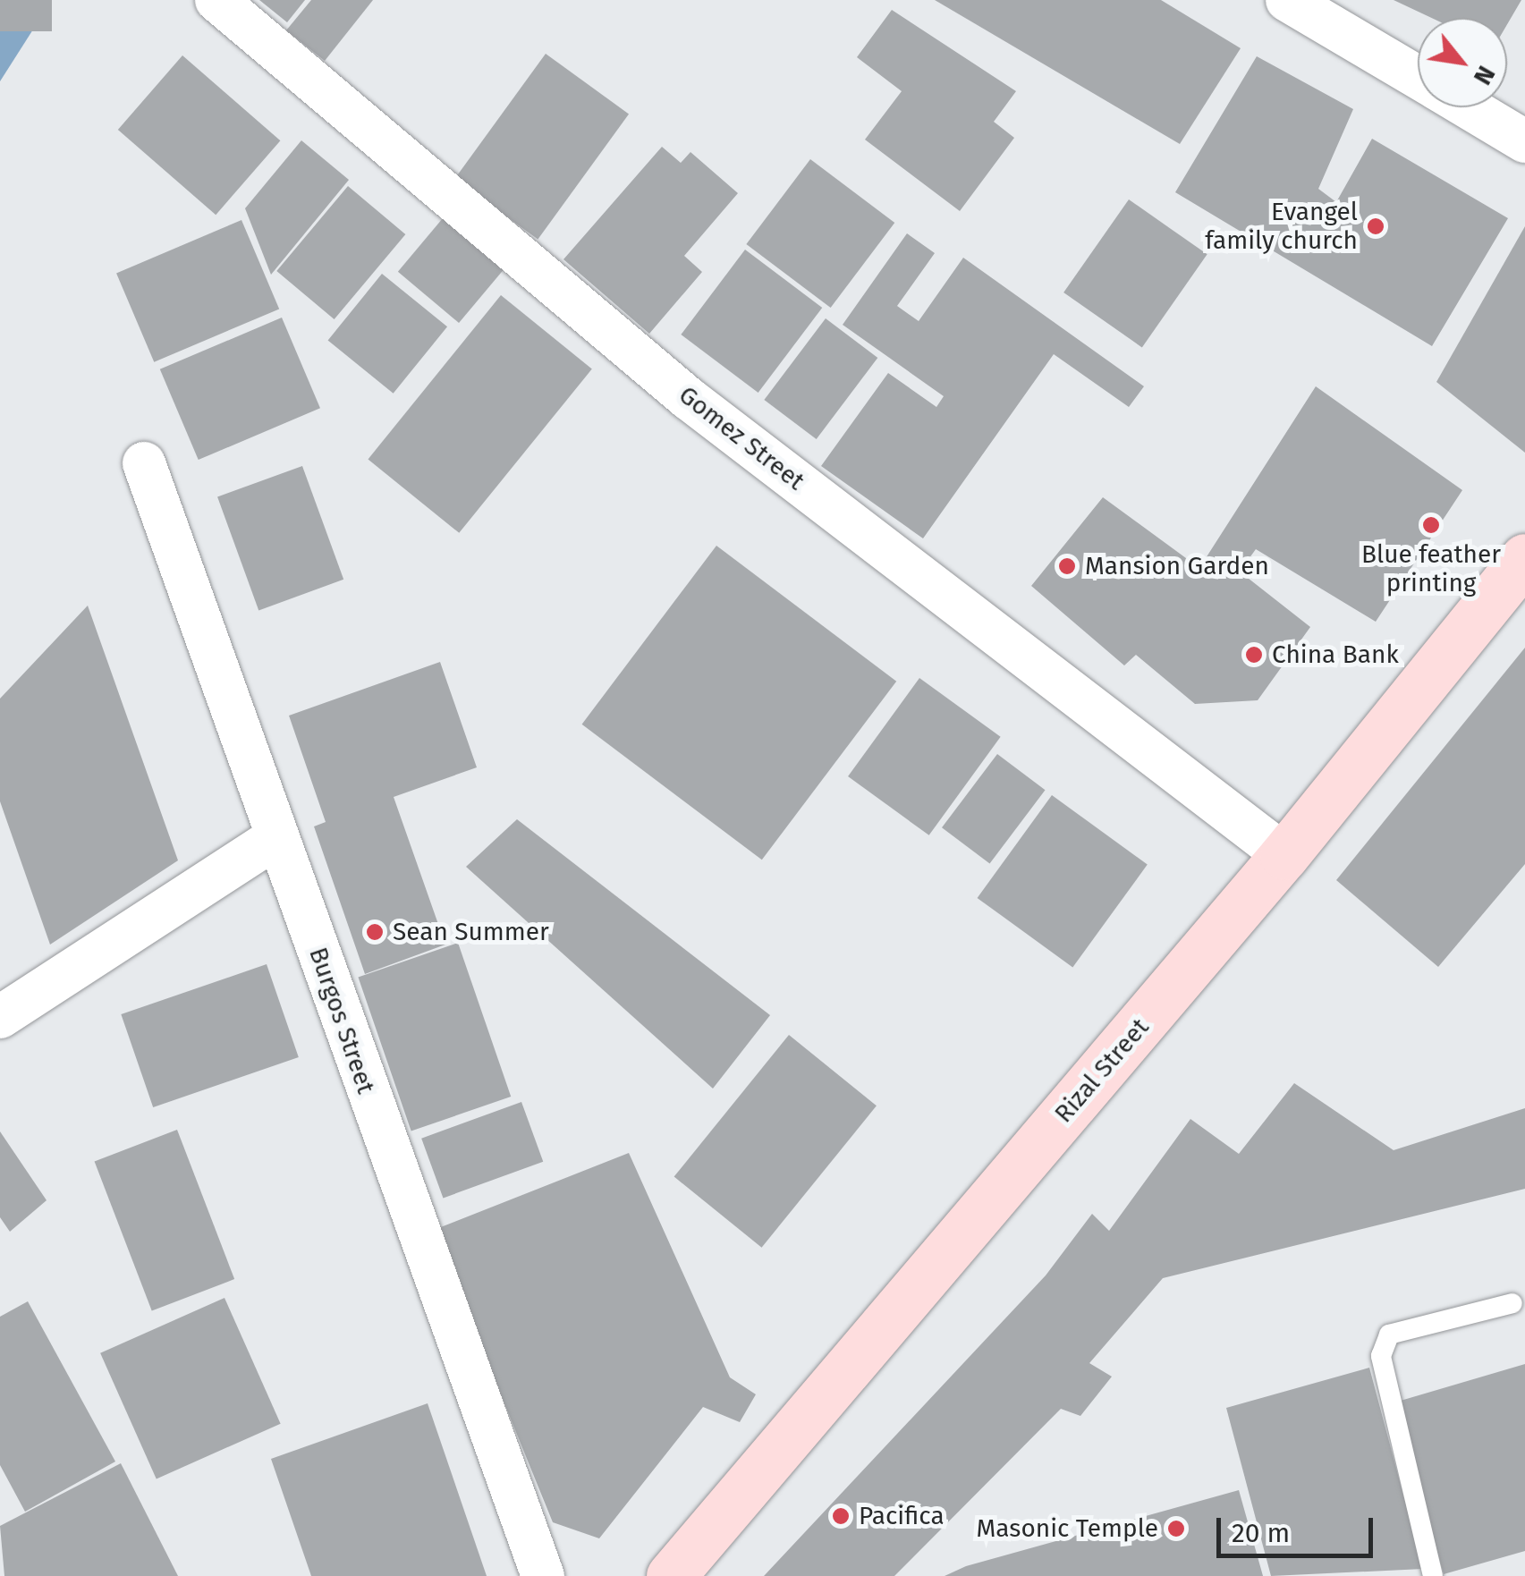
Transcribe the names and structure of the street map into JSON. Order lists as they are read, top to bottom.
{
  "streets": {
    "main road": ["Rizal Street"],
    "street": ["Gomez Street", "Burgos Street"]
  },
  "crossings": [
    ["Gomez Street", "Rizal Street"]
  ],
  "places": [
    "Evangel family church",
    "Blue feather printing",
    "Mansion Garden",
    "China Bank",
    "Sean Summer",
    "Pacifica",
    "Masonic Temple"
  ],
  "scale_bar": "20 m",
  "north": "bottom right"
}
